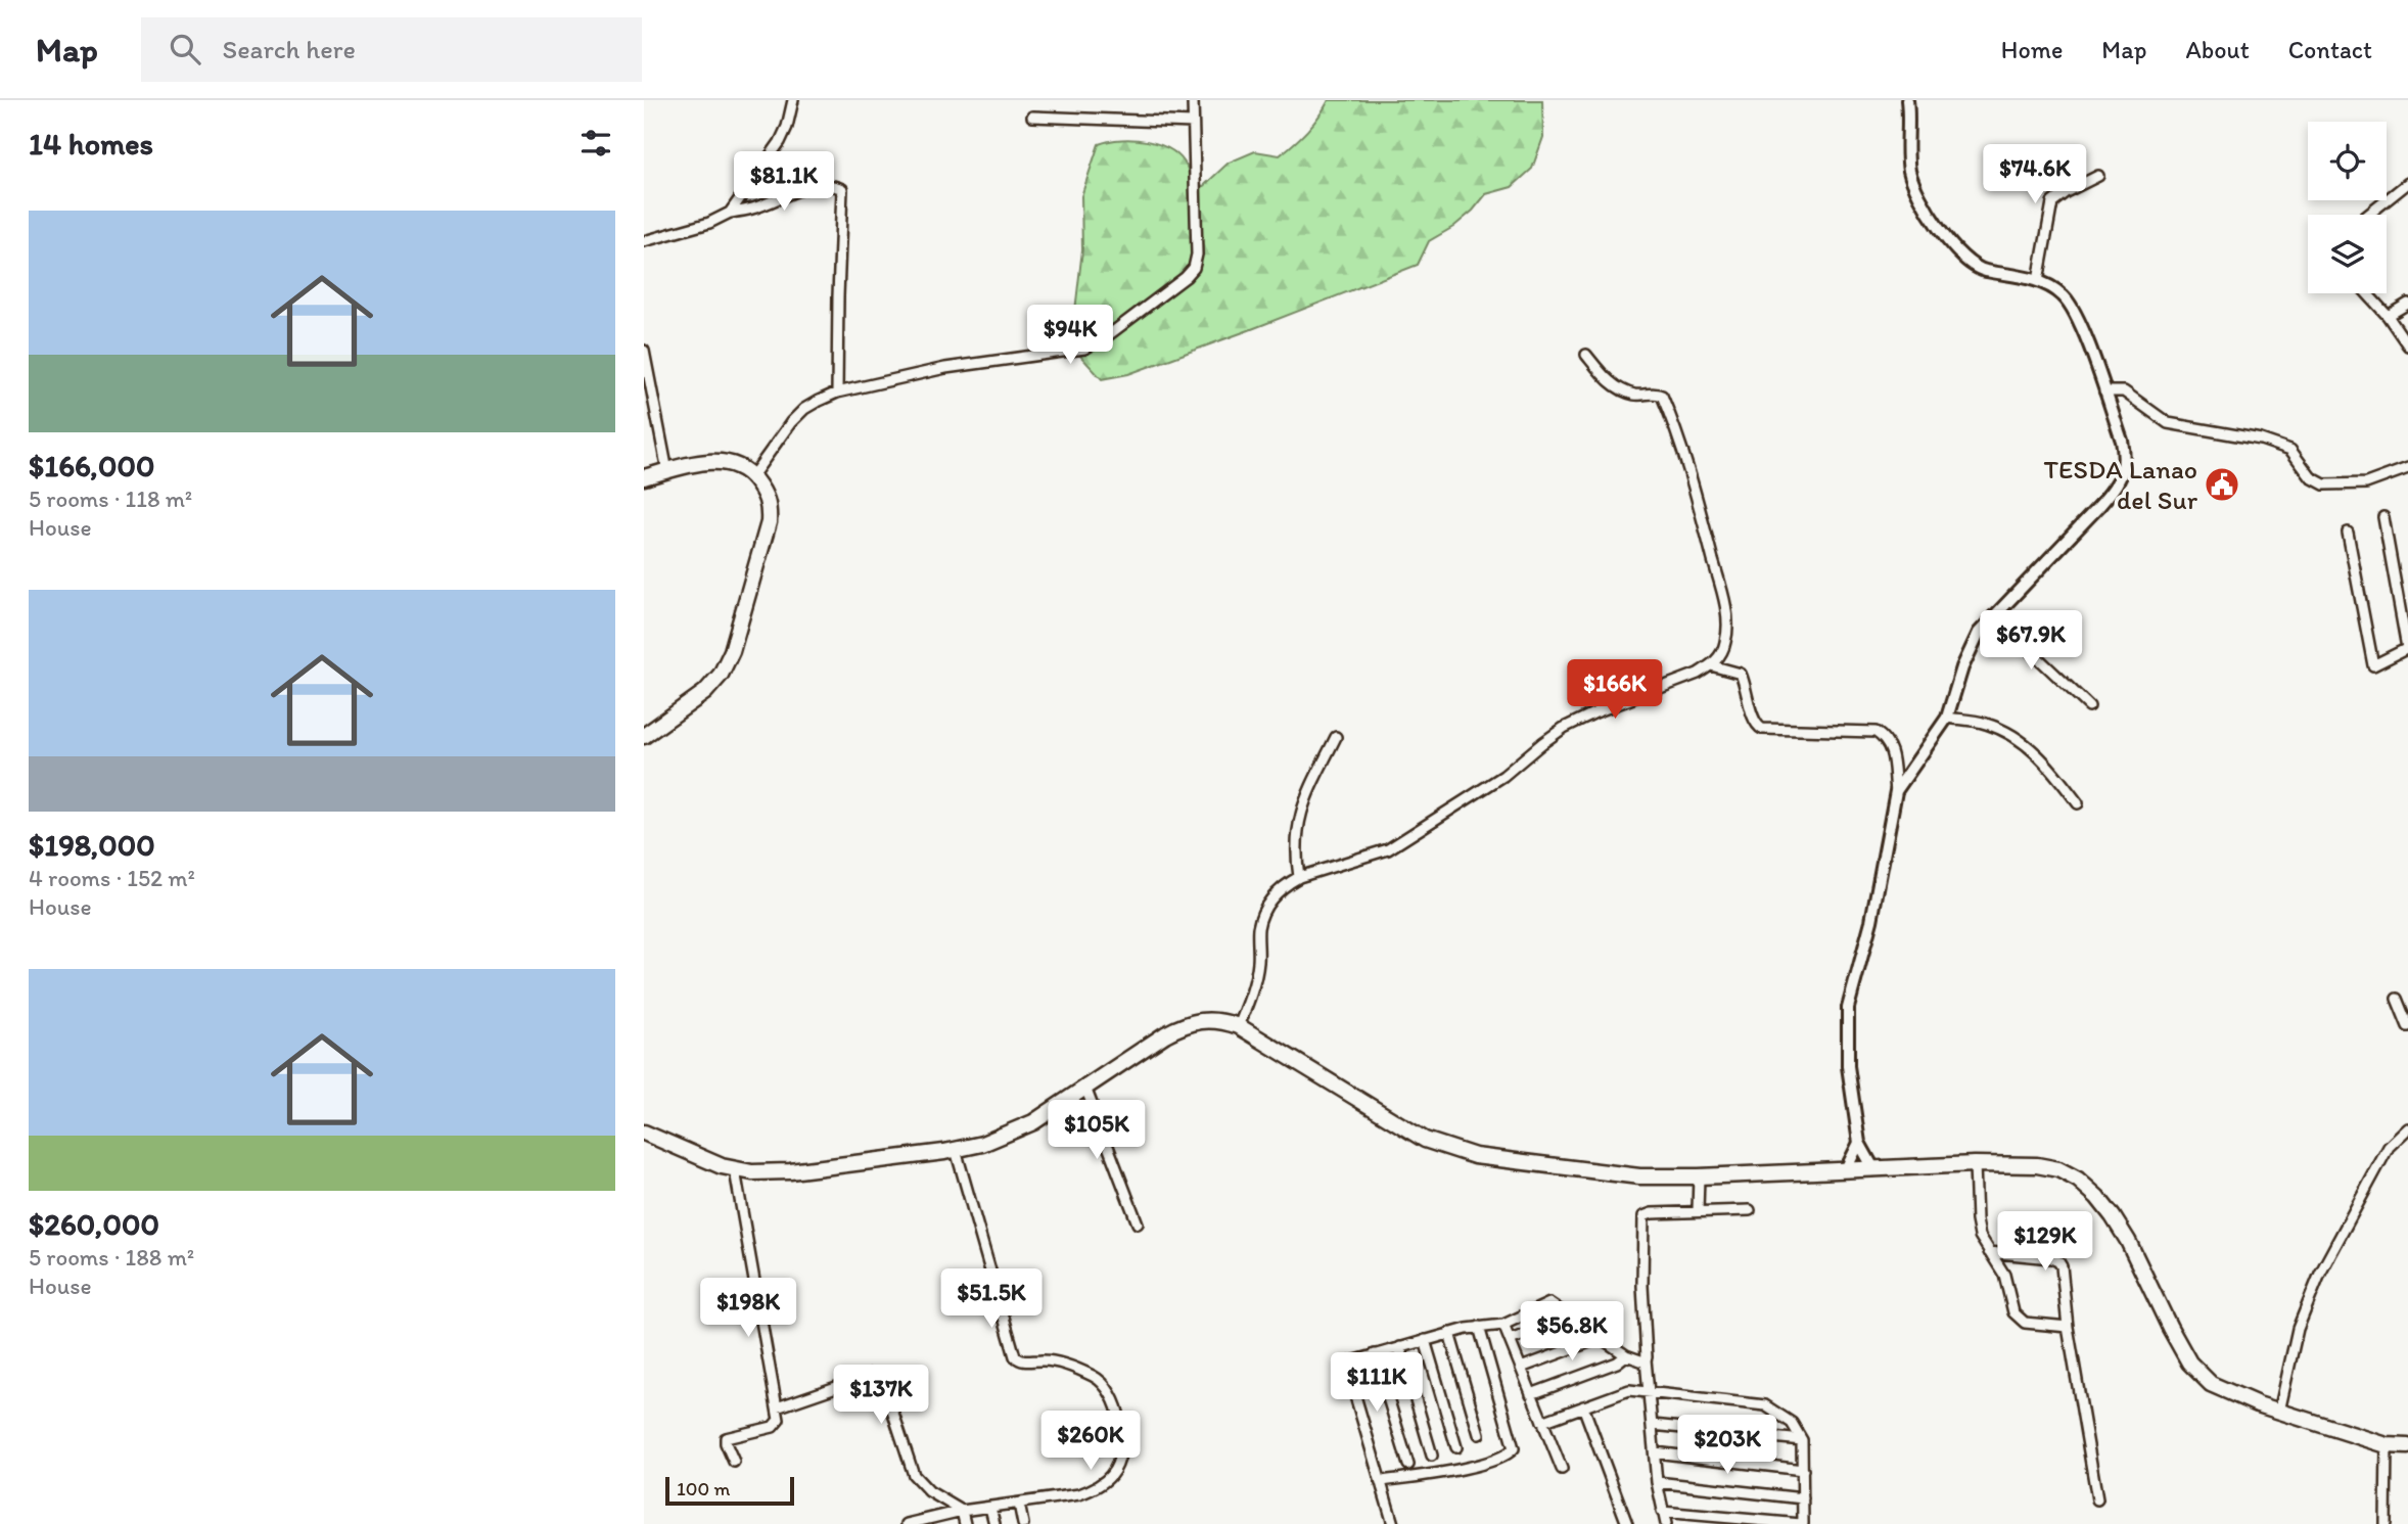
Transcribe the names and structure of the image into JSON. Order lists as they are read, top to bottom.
{
  "places": {
    "public building": ["TESDA Lanao del Sur"]
  },
  "scale_bar": "100 m",
  "page": {
    "header": "Map",
    "search": "Search here",
    "nav": [
      "Home",
      "Map",
      "About",
      "Contact"
    ],
    "heading": "14 homes",
    "price": [
      "$74.6K",
      "$81.1K",
      "$94K",
      "$67.9K",
      "$166K",
      "$105K",
      "$129K",
      "$51.5K",
      "$198K",
      "$56.8K",
      "$111K",
      "$137K",
      "$260K",
      "$203K"
    ],
    "list": [
      {
        "name": "$166,000",
        "note": "5 rooms · 118 m² · House"
      },
      {
        "name": "$198,000",
        "note": "4 rooms · 152 m² · House"
      },
      {
        "name": "$260,000",
        "note": "5 rooms · 188 m² · House"
      }
    ],
    "scale": "100 m"
  }
}
